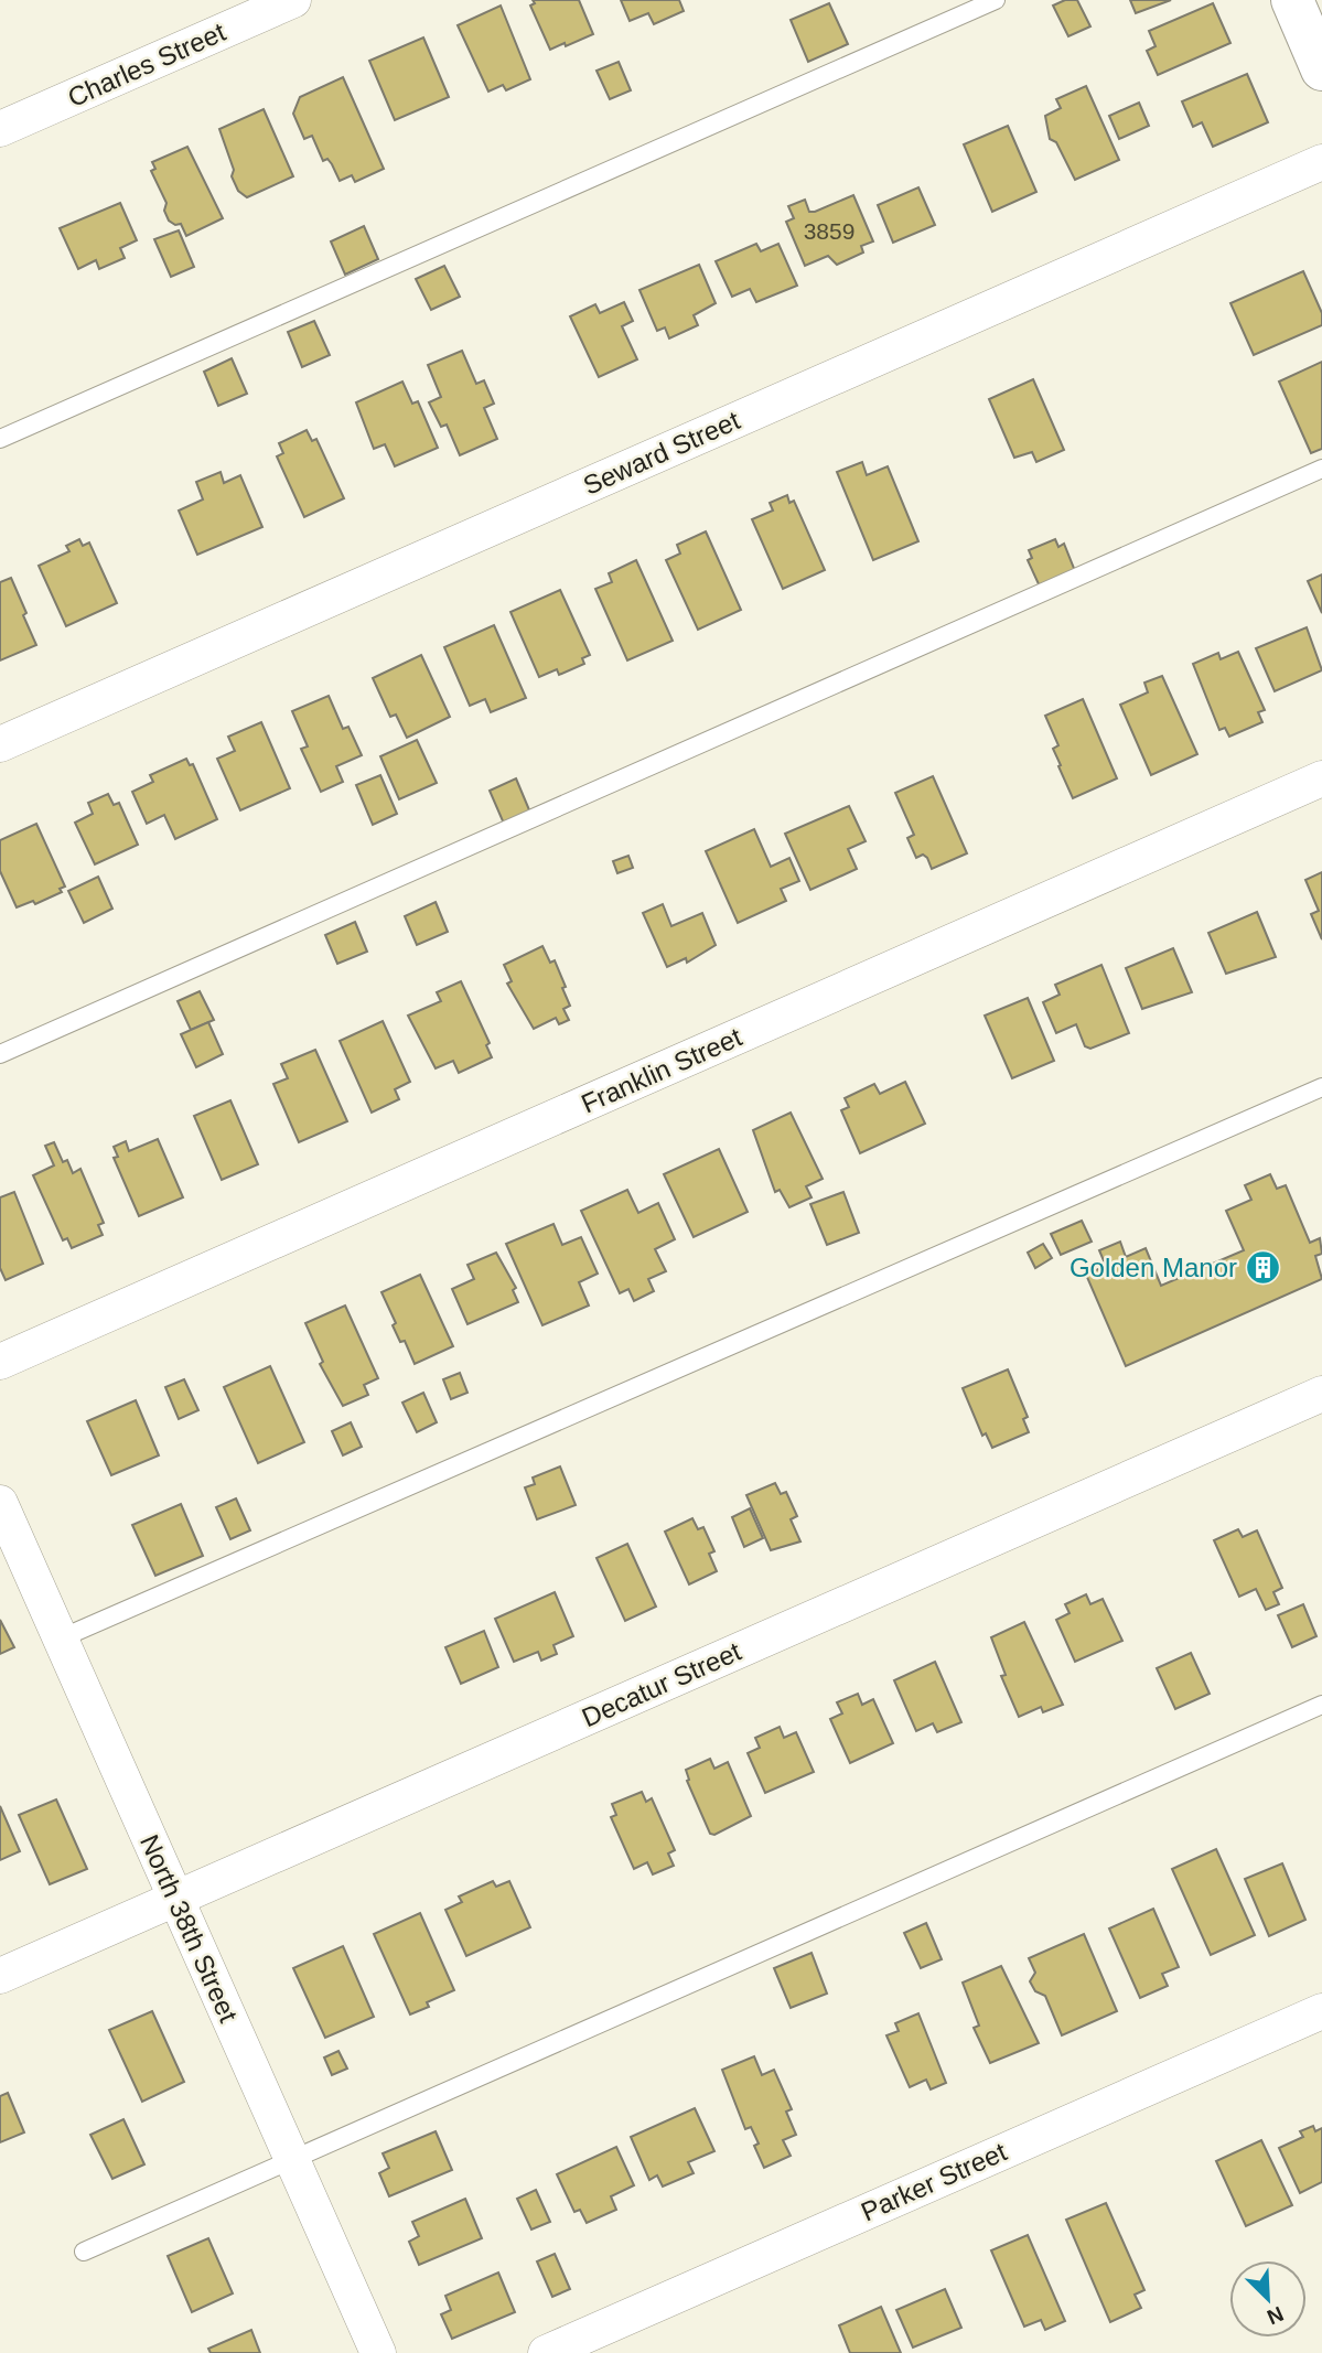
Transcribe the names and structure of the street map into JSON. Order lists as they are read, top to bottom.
{
  "streets": {
    "street": [
      "Charles Street",
      "Seward Street",
      "Franklin Street",
      "Decatur Street",
      "North 38th Street",
      "Parker Street"
    ]
  },
  "crossings": [
    ["Decatur Street", "North 38th Street"]
  ],
  "places": {
    "building": ["Golden Manor"]
  },
  "house_numbers": ["3859"],
  "north": "bottom right"
}
